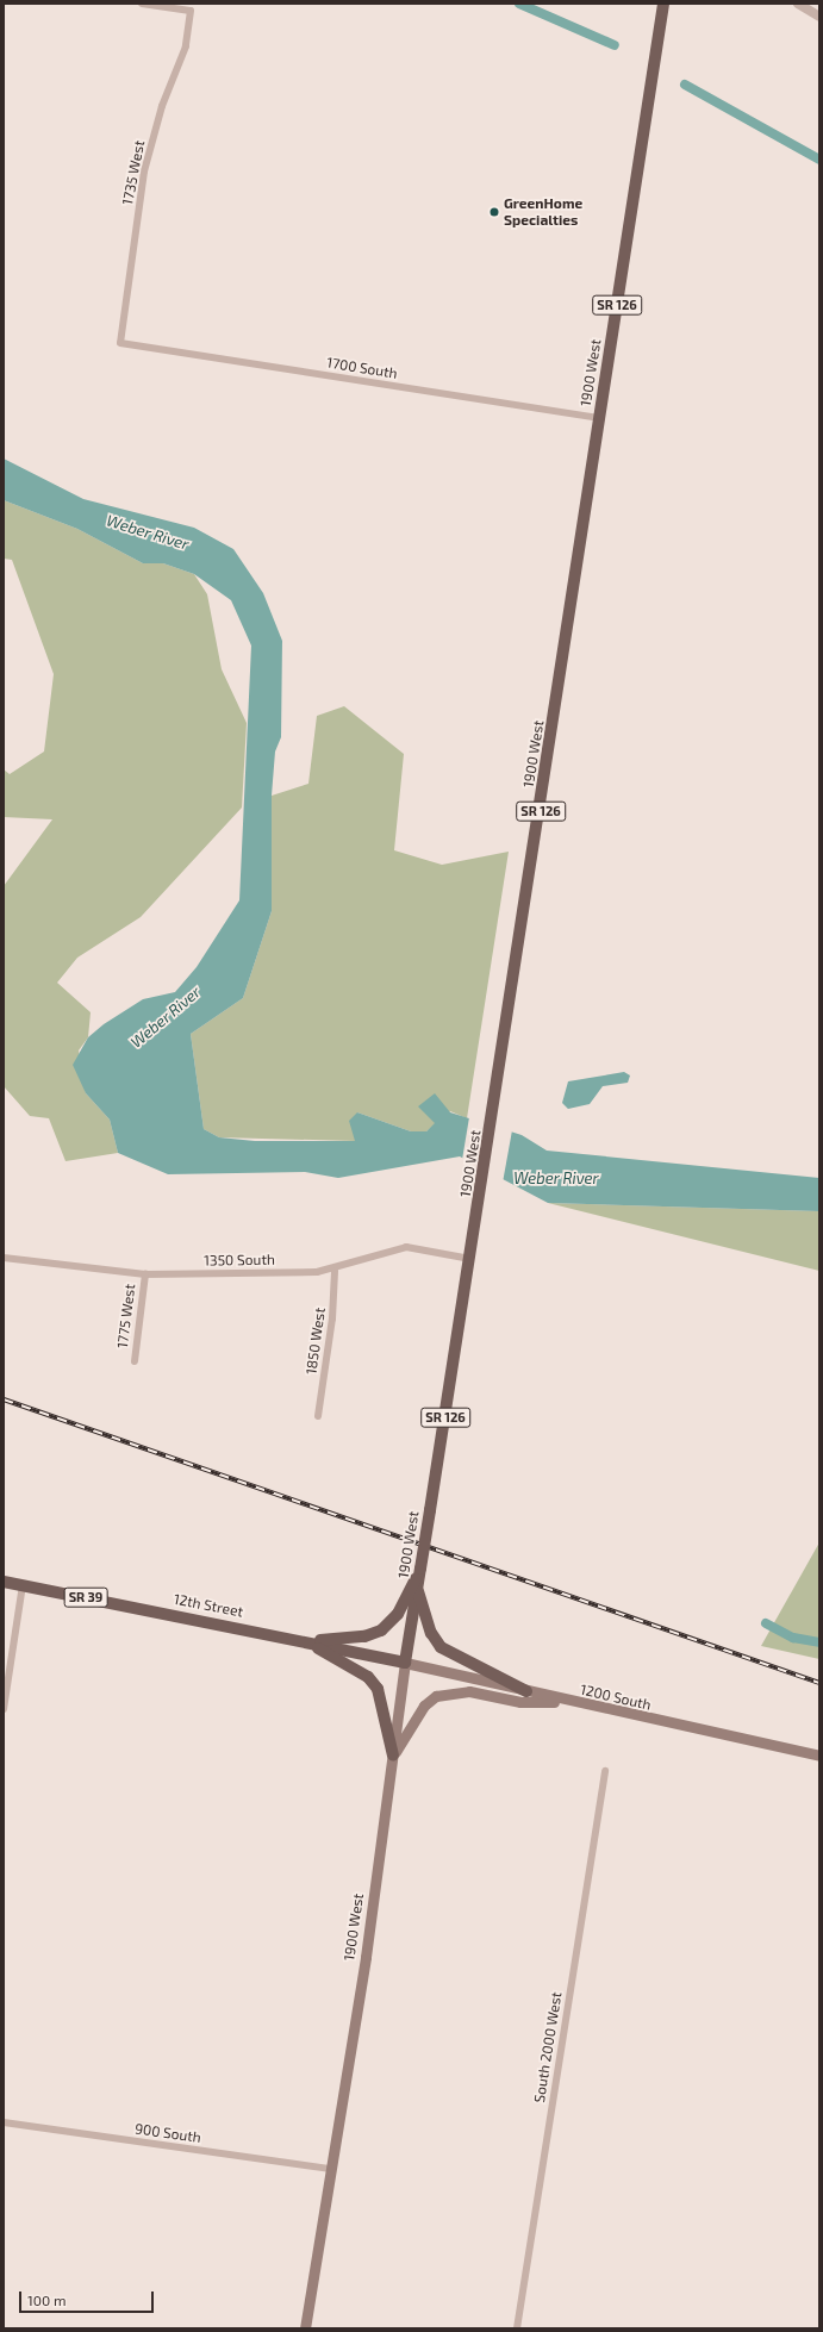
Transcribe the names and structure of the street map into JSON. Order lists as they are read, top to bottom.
{
  "streets": {
    "main road": [
      "SR 126",
      "1900 West",
      "SR 39",
      "12th Street",
      "1200 South"
    ],
    "street": [
      "1735 West",
      "1700 South",
      "1350 South",
      "1775 West",
      "1850 West",
      "South 2000 West",
      "900 South"
    ]
  },
  "crossings": [
    ["1735 West", "1700 South"],
    ["1700 South", "1900 West"],
    ["1900 West", "1350 South"],
    ["1900 West", "12th Street"],
    ["1900 West", "1200 South"],
    ["1900 West", "900 South"],
    ["1350 South", "1775 West"],
    ["1350 South", "1850 West"],
    ["12th Street", "1200 South"]
  ],
  "water": ["Weber River"],
  "places": ["GreenHome Specialties"],
  "scale_bar": "100 m"
}
